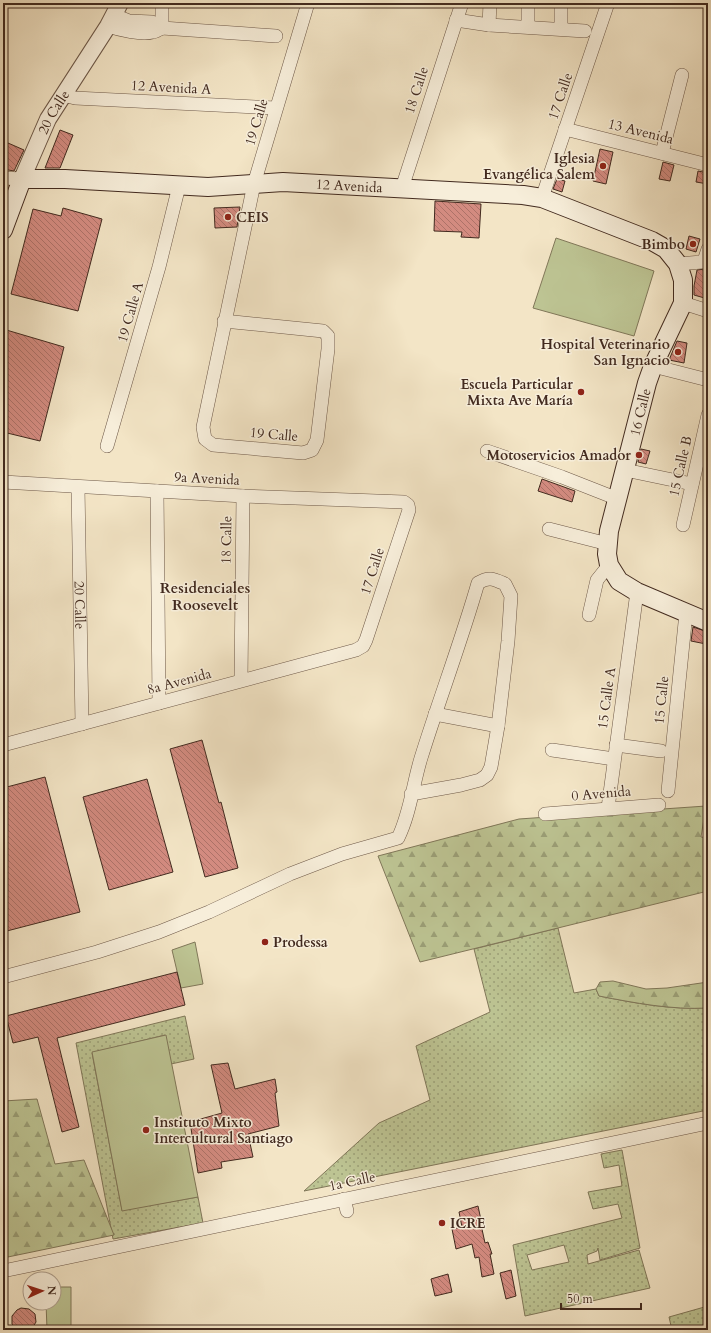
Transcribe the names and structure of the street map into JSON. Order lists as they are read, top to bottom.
{
  "streets": {
    "main road": ["20 Calle", "12 Avenida", "16 Calle"],
    "street": [
      "12 Avenida A",
      "18 Calle",
      "17 Calle",
      "19 Calle",
      "13 Avenida",
      "19 Calle A",
      "15 Calle B",
      "9a Avenida",
      "8a Avenida",
      "15 Calle A",
      "15 Calle",
      "0 Avenida",
      "1a Calle"
    ]
  },
  "crossings": [
    ["12 Avenida A", "20 Calle"],
    ["12 Avenida A", "19 Calle"],
    ["18 Calle", "12 Avenida"],
    ["18 Calle", "9a Avenida"],
    ["18 Calle", "8a Avenida"],
    ["17 Calle", "13 Avenida"],
    ["17 Calle", "12 Avenida"],
    ["17 Calle", "9a Avenida"],
    ["17 Calle", "8a Avenida"],
    ["20 Calle", "12 Avenida"],
    ["20 Calle", "9a Avenida"],
    ["20 Calle", "8a Avenida"],
    ["19 Calle", "12 Avenida"],
    ["12 Avenida", "19 Calle A"],
    ["12 Avenida", "16 Calle"],
    ["15 Calle A", "0 Avenida"]
  ],
  "districts": ["Residenciales Roosevelt"],
  "places": [
    "Iglesia Evangélica Salem",
    "CEIS",
    "Bimbo",
    "Hospital Veterinario San Ignacio",
    "Escuela Particular Mixta Ave María",
    "Motoservicios Amador",
    "Prodessa",
    "Instituto Mixto Intercultural Santiago",
    "ICRE"
  ],
  "scale_bar": "50 m",
  "north": "right"
}
